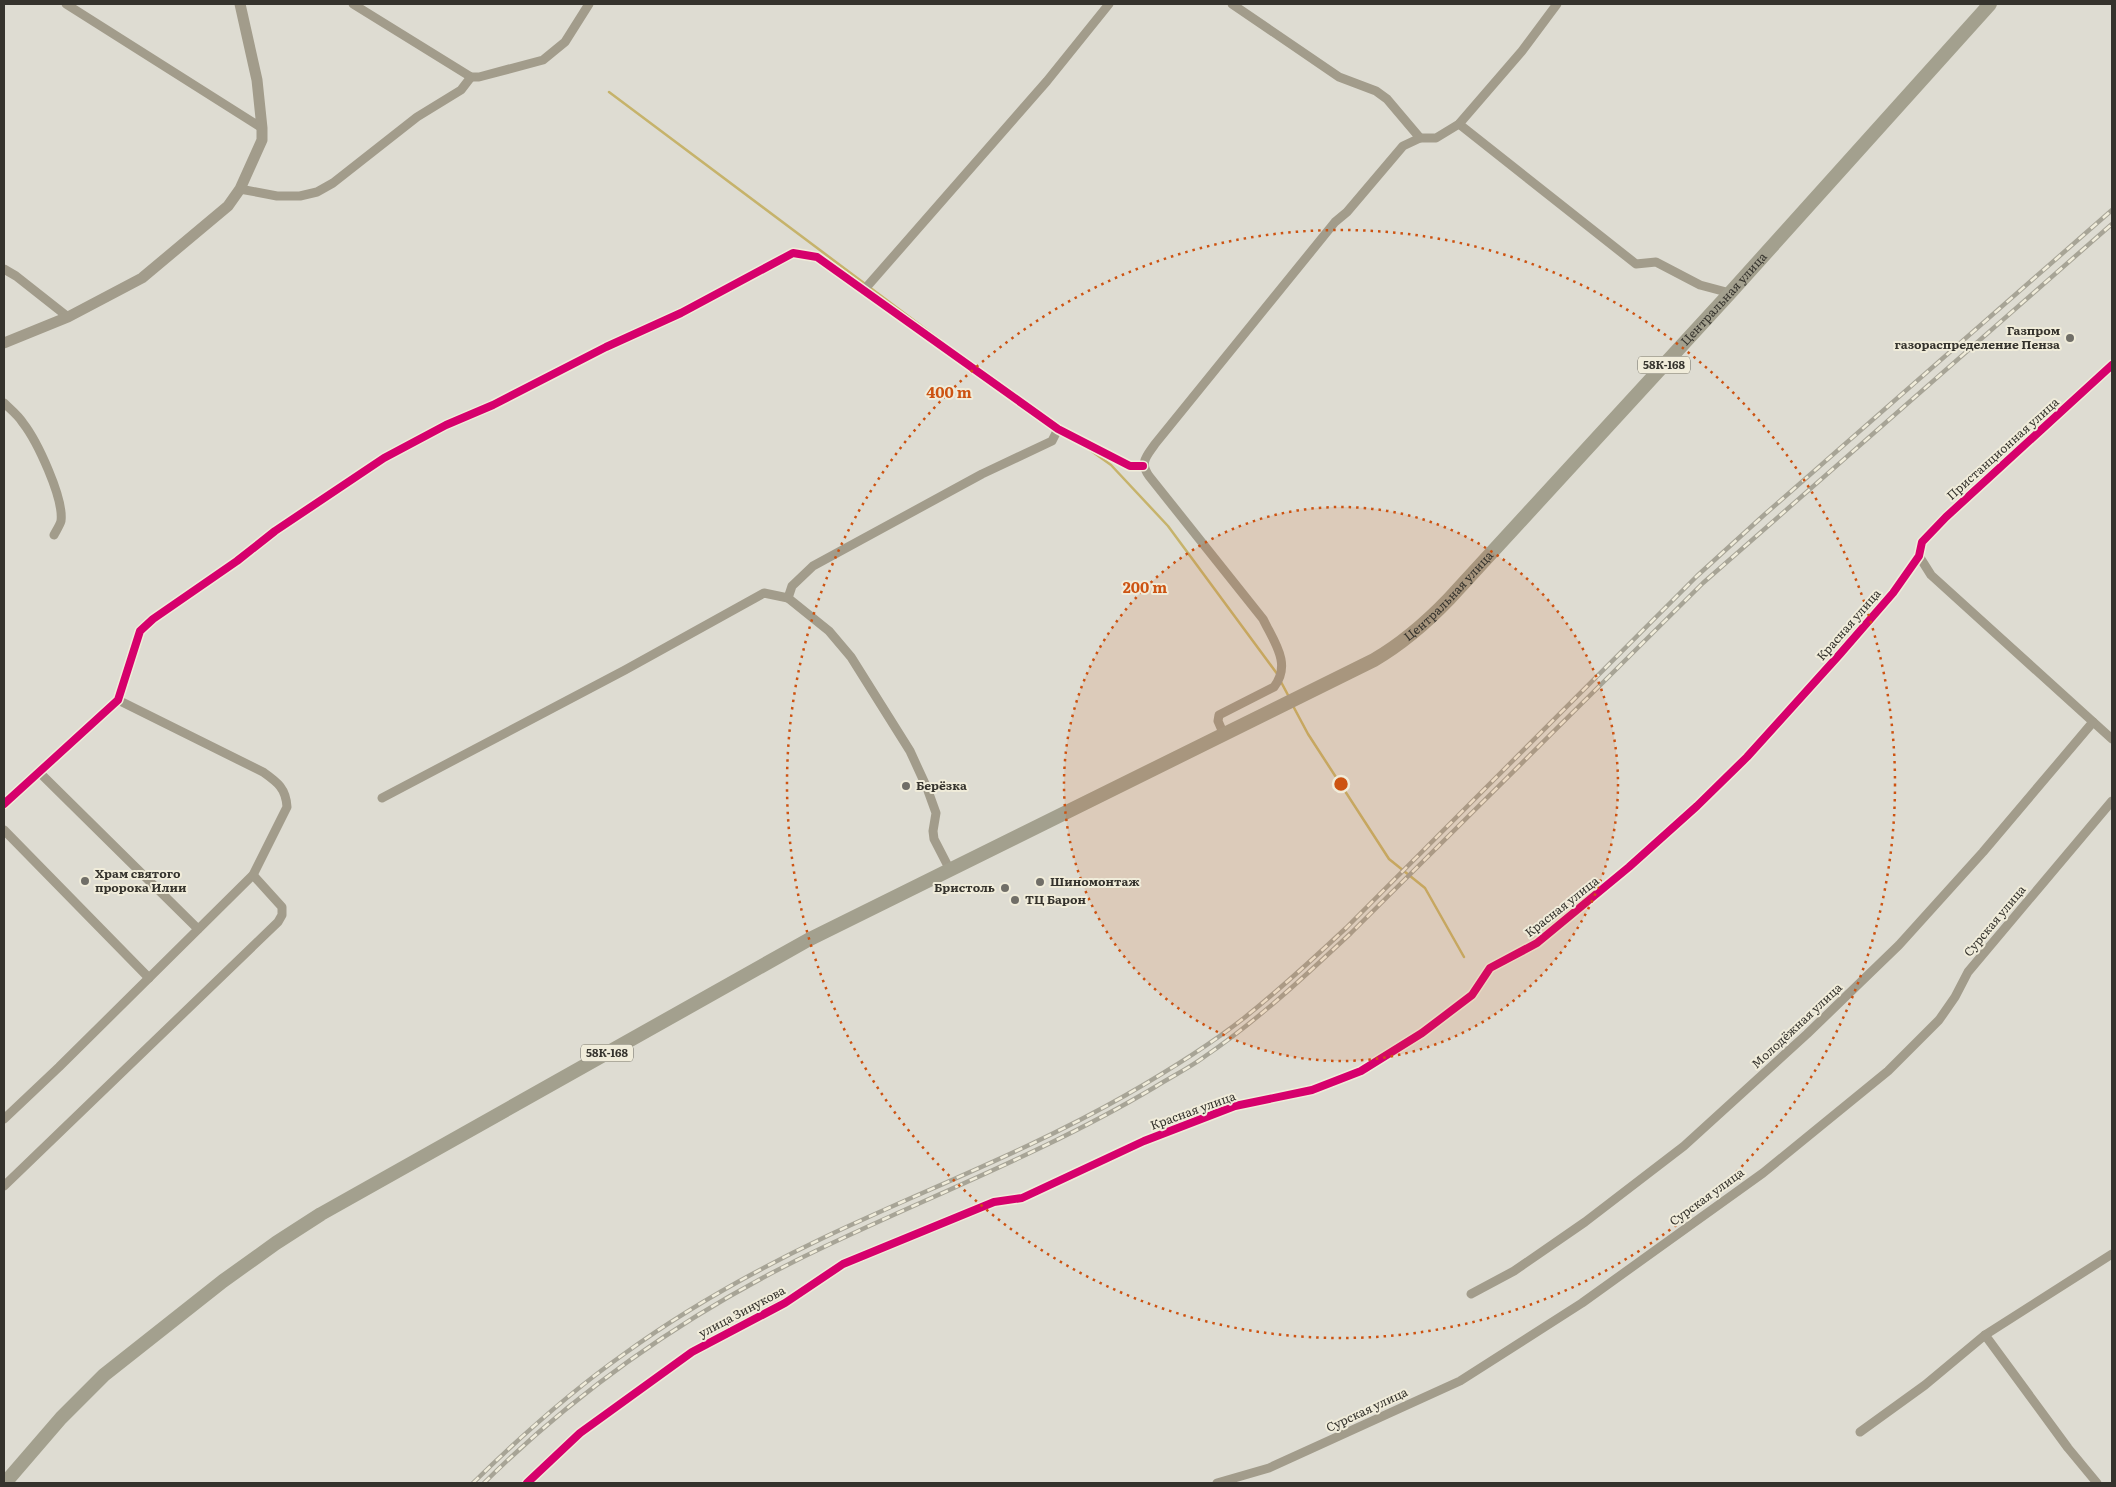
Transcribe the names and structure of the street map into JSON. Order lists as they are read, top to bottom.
{
  "streets": {
    "main road": ["Центральная улица", "58К-168"],
    "street": [
      "Пристанционная улица",
      "Красная улица",
      "Сурская улица",
      "Молодёжная улица",
      "улица Зинукова"
    ]
  },
  "crossings": [
    ["Центральная улица", "58К-168"],
    ["Пристанционная улица", "Красная улица"],
    ["Красная улица", "улица Зинукова"]
  ],
  "places": [
    "Газпром газораспределение Пенза",
    "Берёзка",
    "Храм святого пророка Илии",
    "Шиномонтаж",
    "Бристоль",
    "ТЦ Барон"
  ],
  "rings": ["400 m", "200 m"]
}
